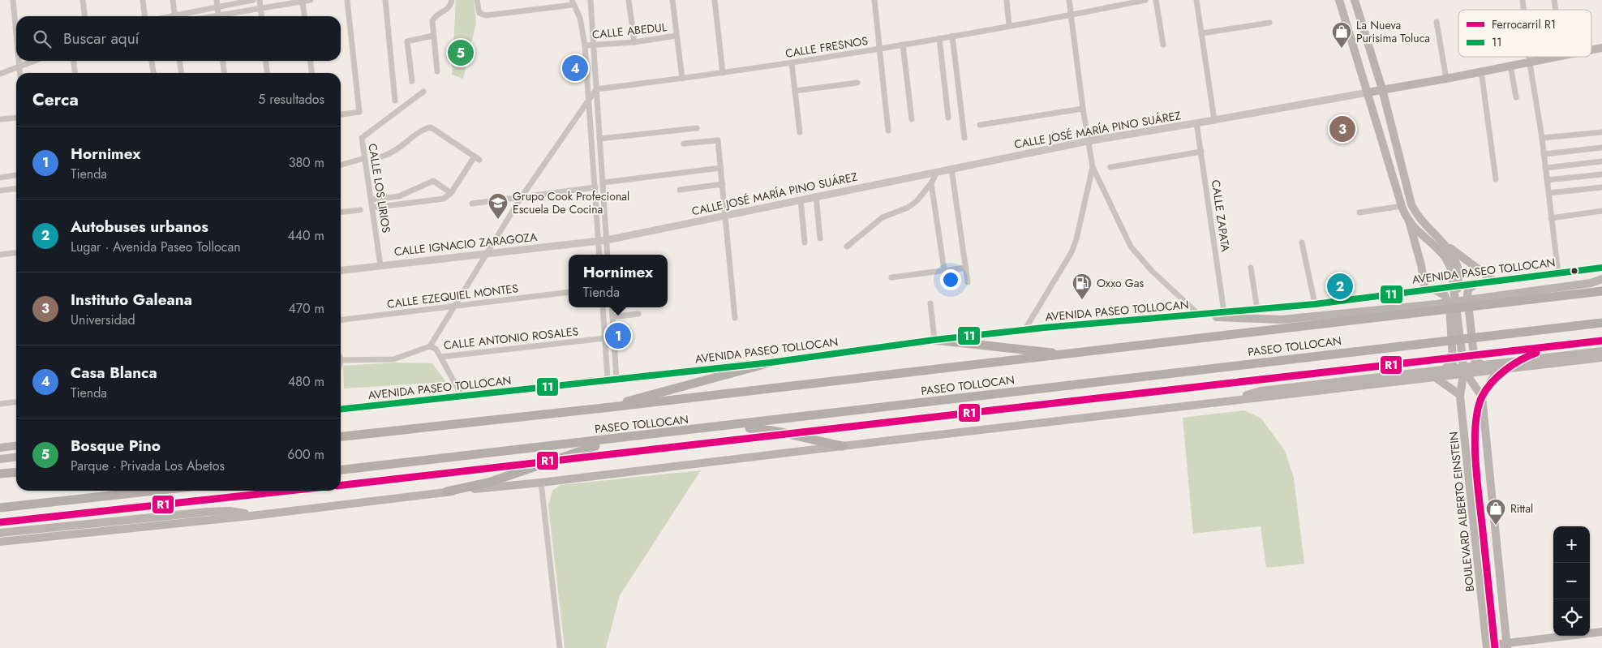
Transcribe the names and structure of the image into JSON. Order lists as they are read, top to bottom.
{
  "streets": {
    "highway": ["PASEO TOLLOCAN"],
    "main road": ["CALLE JOSÉ MARÍA PINO SUÁREZ", "AVENIDA PASEO TOLLOCAN", "BOULEVARD ALBERTO EINSTEIN"],
    "street": [
      "CALLE ABEDUL",
      "CALLE FRESNOS",
      "CALLE LOS LIRIOS",
      "CALLE ZAPATA",
      "CALLE IGNACIO ZARAGOZA",
      "CALLE EZEQUIEL MONTES",
      "CALLE ANTONIO ROSALES"
    ]
  },
  "crossings": [
    ["CALLE JOSÉ MARÍA PINO SUÁREZ", "CALLE ZAPATA"],
    ["CALLE JOSÉ MARÍA PINO SUÁREZ", "CALLE IGNACIO ZARAGOZA"],
    ["CALLE LOS LIRIOS", "CALLE IGNACIO ZARAGOZA"],
    ["CALLE ZAPATA", "AVENIDA PASEO TOLLOCAN"],
    ["AVENIDA PASEO TOLLOCAN", "PASEO TOLLOCAN"]
  ],
  "places": {
    "shop": ["La Nueva Purisima Toluca", "Rittal"],
    "school or university": ["Grupo Cook Profecional Escuela De Cocina"],
    "fuel station": ["Oxxo Gas"]
  },
  "lines": ["transit line 11", "rail line R1"],
  "legend": ["Ferrocarril R1", "11"],
  "page": {
    "search": "Buscar aquí",
    "pins": [
      "5",
      "4",
      "3",
      "2",
      "1"
    ],
    "heading": ["Cerca", "5 resultados"],
    "list": [
      {
        "mark": "1",
        "name": "Hornimex",
        "note": "Tienda",
        "value": "380 m"
      },
      {
        "mark": "2",
        "name": "Autobuses urbanos",
        "note": "Lugar · Avenida Paseo Tollocan",
        "value": "440 m"
      },
      {
        "mark": "3",
        "name": "Instituto Galeana",
        "note": "Universidad",
        "value": "470 m"
      },
      {
        "mark": "4",
        "name": "Casa Blanca",
        "note": "Tienda",
        "value": "480 m"
      },
      {
        "mark": "5",
        "name": "Bosque Pino",
        "note": "Parque · Privada Los Abetos",
        "value": "600 m"
      }
    ],
    "popup": ["Hornimex", "Tienda"],
    "map_buttons": ["+", "−"]
  }
}
